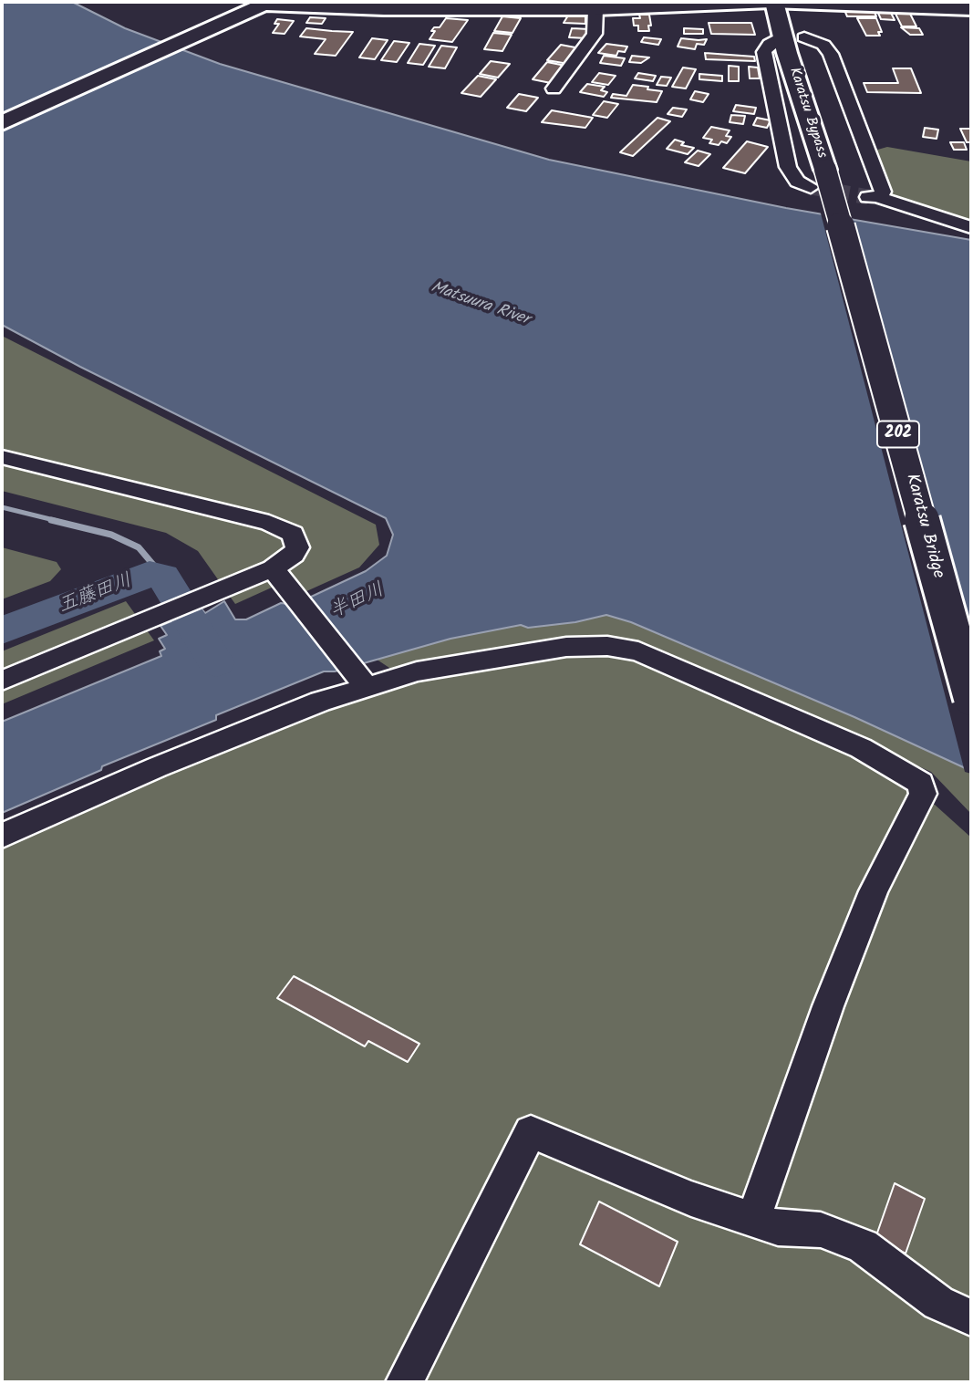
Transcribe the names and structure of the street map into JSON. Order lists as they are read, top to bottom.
{
  "streets": {
    "main road": ["Karatsu Bypass", "202", "Karatsu Bridge"]
  },
  "crossings": [
    ["Karatsu Bypass", "Karatsu Bridge"]
  ],
  "water": ["Matsuura River", "五藤田川", "半田川"]
}
